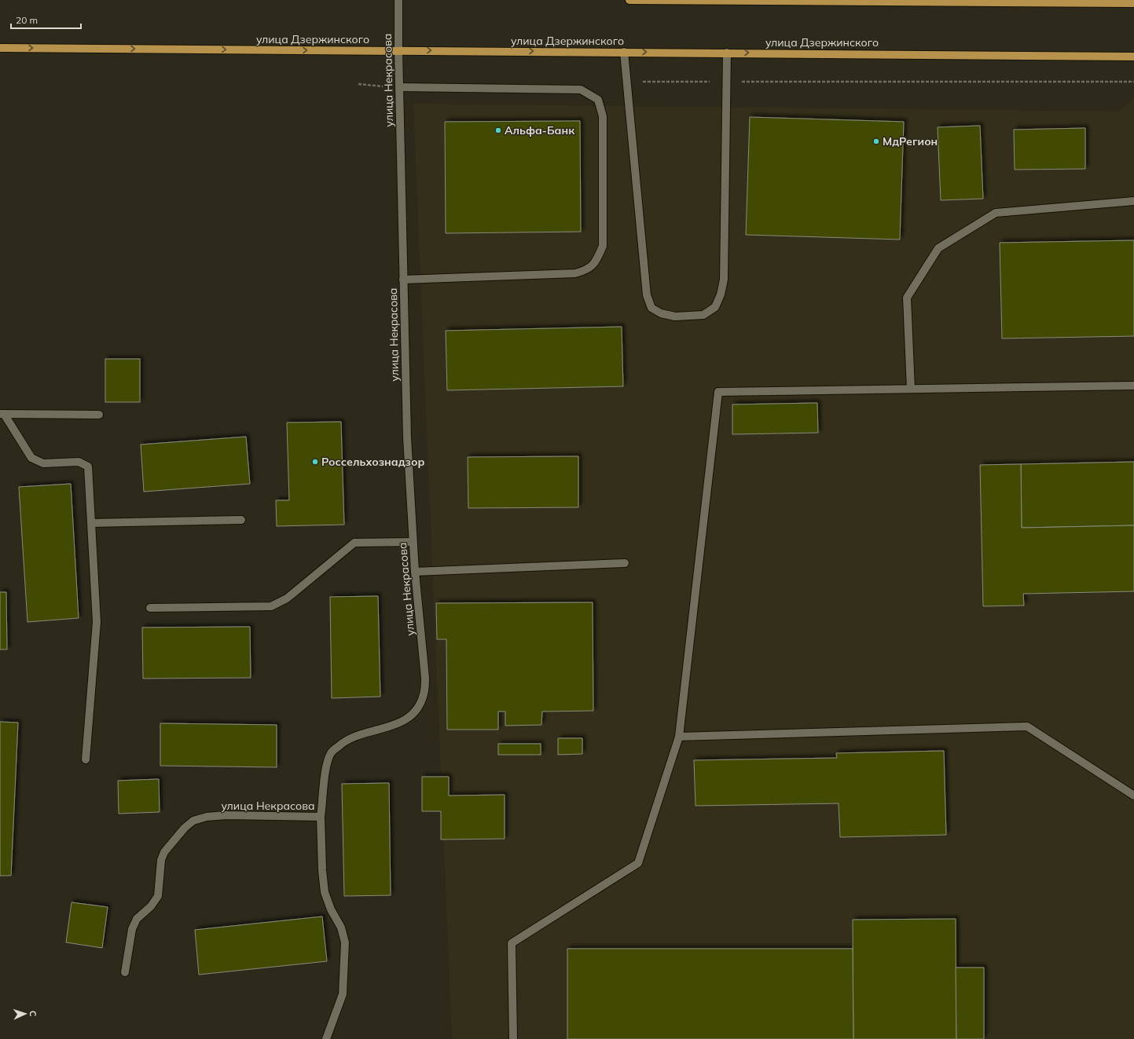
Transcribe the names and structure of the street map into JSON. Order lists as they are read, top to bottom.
{
  "streets": {
    "main road": ["улица Дзержинского"],
    "street": ["улица Некрасова"]
  },
  "crossings": [
    ["улица Дзержинского", "улица Некрасова"]
  ],
  "places": ["Альфа-Банк", "МдРегион", "Россельхознадзор"],
  "scale_bar": "20 m",
  "north": "right"
}
